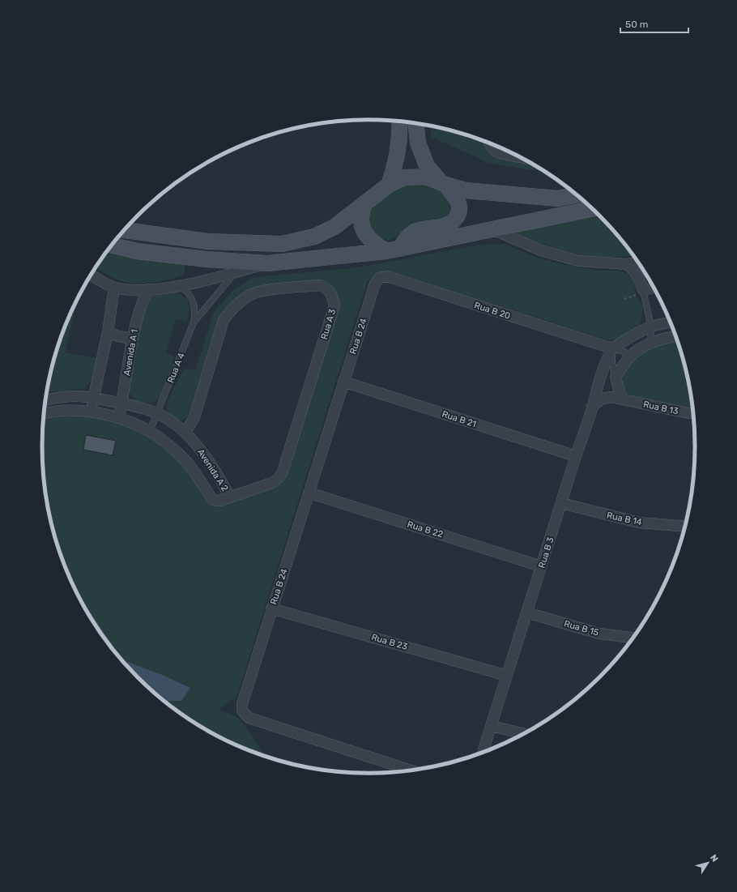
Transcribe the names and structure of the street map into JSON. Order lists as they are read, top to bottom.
{
  "streets": {
    "street": [
      "Rua B 20",
      "Rua A 3",
      "Rua B 24",
      "Avenida A 1",
      "Rua B 13",
      "Rua B 21",
      "Avenida A 2",
      "Rua B 14",
      "Rua B 22",
      "Rua B 3",
      "Rua B 15",
      "Rua B 23"
    ],
    "lane": ["Rua A 4"]
  },
  "crossings": [
    ["Rua B 20", "Rua B 24"],
    ["Rua B 20", "Rua B 3"],
    ["Rua A 3", "Avenida A 2"],
    ["Rua B 24", "Rua B 21"],
    ["Rua B 24", "Rua B 22"],
    ["Rua B 24", "Rua B 23"],
    ["Avenida A 1", "Avenida A 2"],
    ["Rua A 4", "Avenida A 2"],
    ["Rua B 13", "Rua B 3"],
    ["Rua B 21", "Rua B 3"],
    ["Rua B 14", "Rua B 3"],
    ["Rua B 22", "Rua B 3"],
    ["Rua B 3", "Rua B 15"],
    ["Rua B 3", "Rua B 23"]
  ],
  "scale_bar": "50 m",
  "north": "top right"
}
